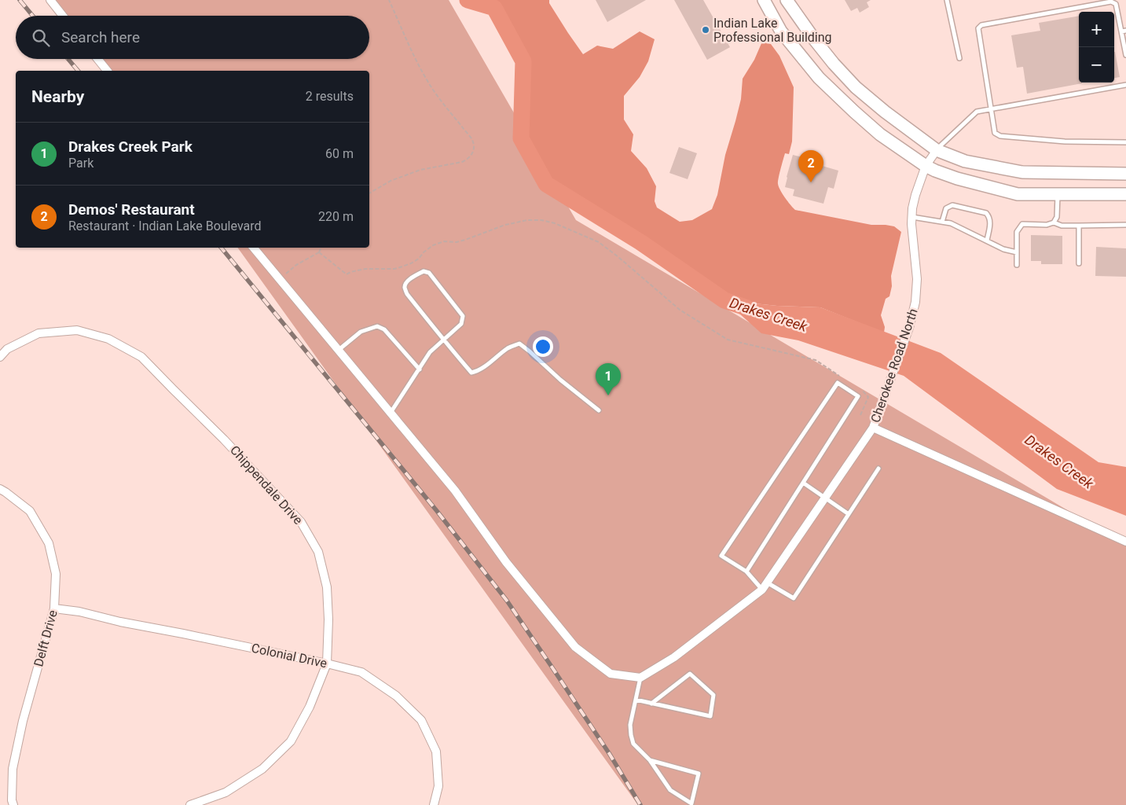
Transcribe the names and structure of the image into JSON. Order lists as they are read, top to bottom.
{
  "streets": {
    "street": [
      "Cherokee Road North",
      "Chippendale Drive",
      "Delft Drive",
      "Colonial Drive"
    ]
  },
  "crossings": [
    ["Chippendale Drive", "Colonial Drive"],
    ["Delft Drive", "Colonial Drive"]
  ],
  "water": ["Drakes Creek"],
  "places": ["Indian Lake Professional Building"],
  "page": {
    "map_buttons": ["+", "−"],
    "search": "Search here",
    "heading": ["Nearby", "2 results"],
    "list": [
      {
        "mark": "1",
        "name": "Drakes Creek Park",
        "note": "Park",
        "value": "60 m"
      },
      {
        "mark": "2",
        "name": "Demos' Restaurant",
        "note": "Restaurant · Indian Lake Boulevard",
        "value": "220 m"
      }
    ],
    "pins": ["2", "1"]
  }
}
